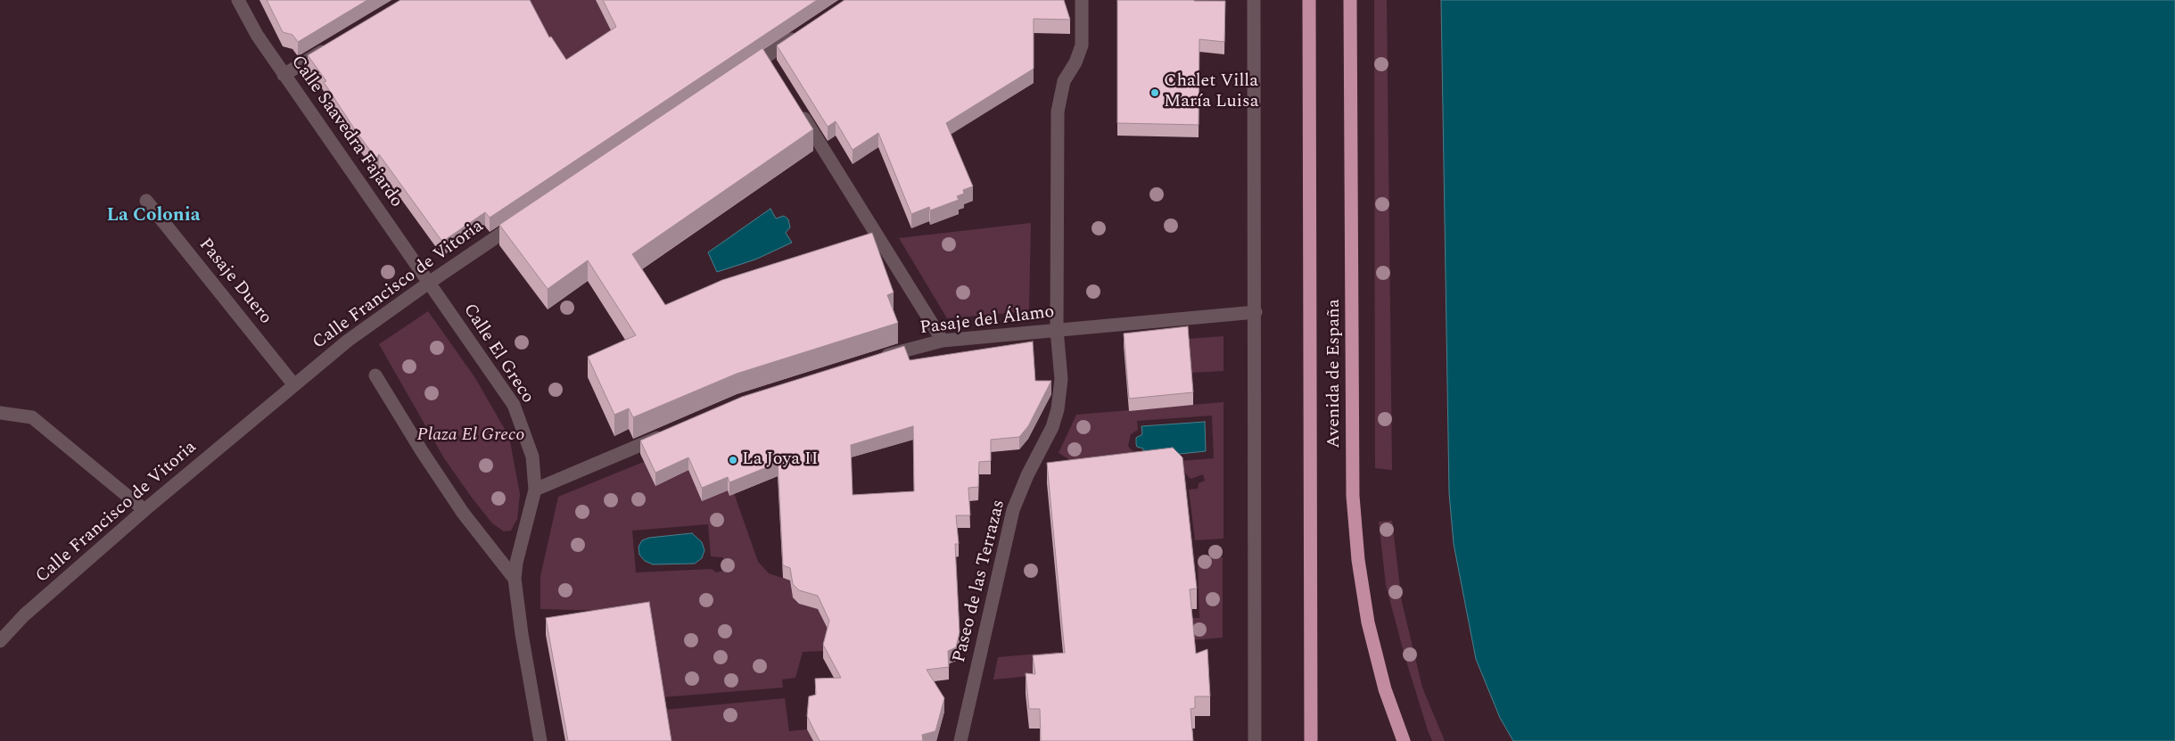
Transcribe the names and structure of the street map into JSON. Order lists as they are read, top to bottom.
{
  "streets": {
    "highway": ["Avenida de España"],
    "street": [
      "Calle Saavedra Fajardo",
      "Pasaje Duero",
      "Calle Francisco de Vitoria",
      "Pasaje del Álamo",
      "Calle El Greco",
      "Paseo de las Terrazas"
    ]
  },
  "crossings": [
    ["Calle Saavedra Fajardo", "Calle Francisco de Vitoria"],
    ["Calle Saavedra Fajardo", "Calle El Greco"],
    ["Pasaje Duero", "Calle Francisco de Vitoria"],
    ["Calle Francisco de Vitoria", "Calle El Greco"],
    ["Pasaje del Álamo", "Paseo de las Terrazas"]
  ],
  "districts": ["La Colonia"],
  "parks": ["Plaza El Greco"],
  "places": ["Chalet Villa María Luisa", "La Joya II"]
}
